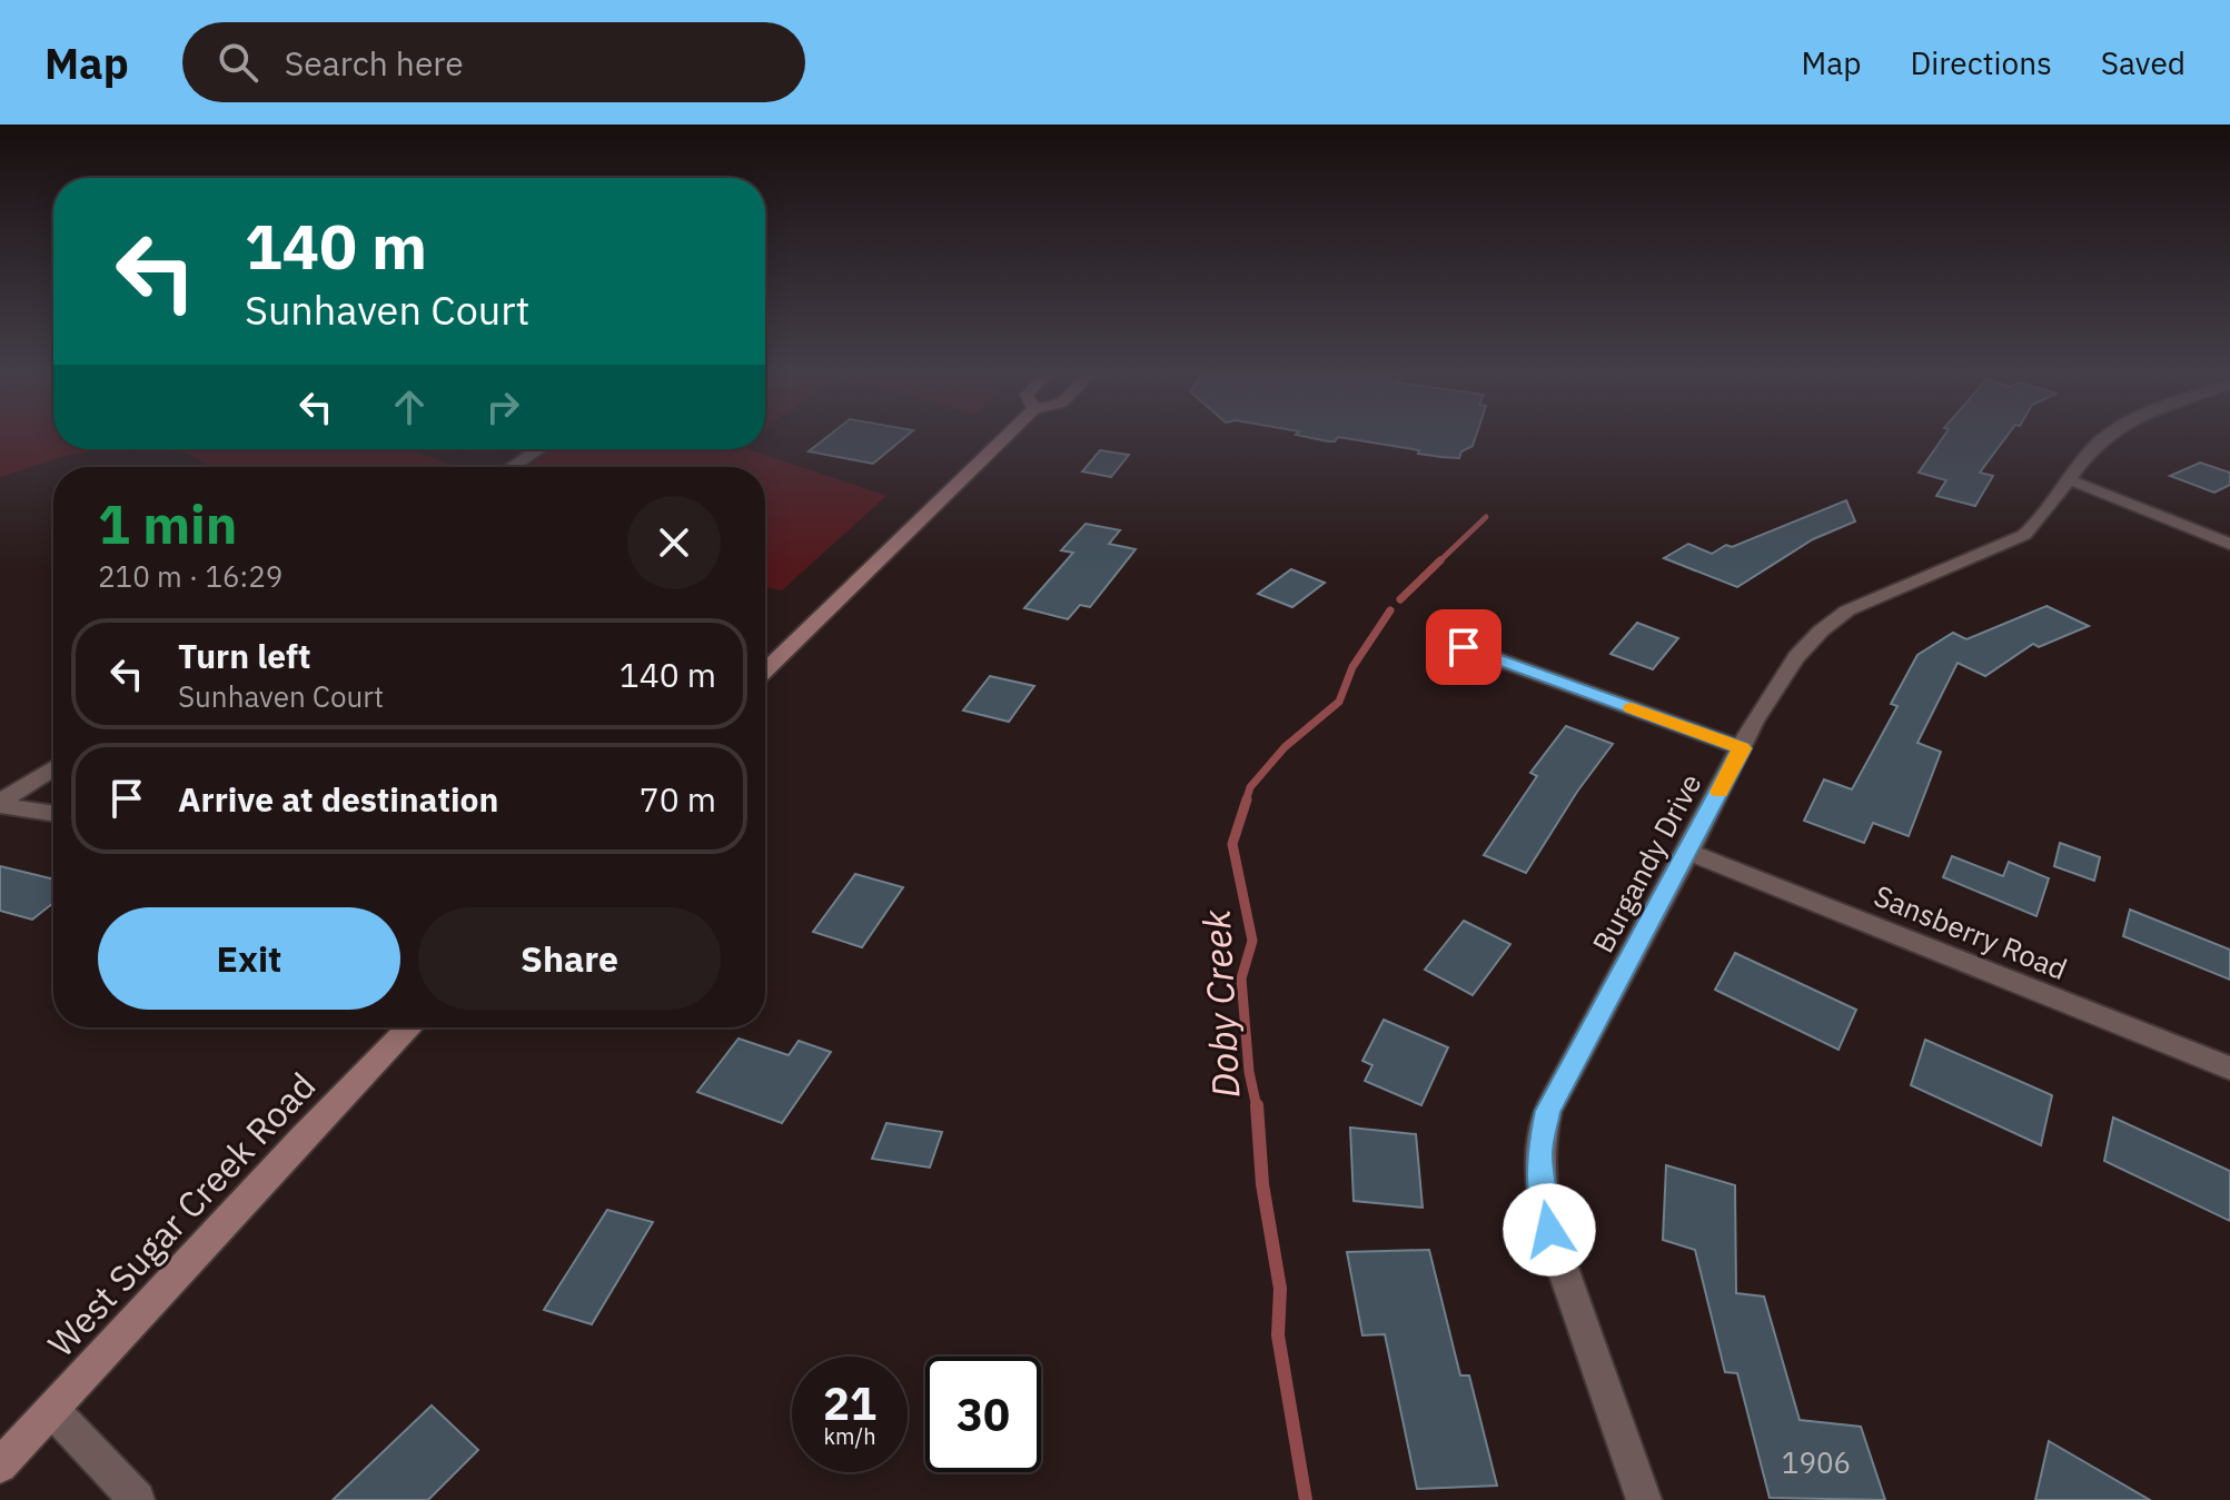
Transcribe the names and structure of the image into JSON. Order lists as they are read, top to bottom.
{
  "streets": {
    "main road": ["West Sugar Creek Road"],
    "street": ["Burgandy Drive", "Sansberry Road"]
  },
  "crossings": [
    ["Burgandy Drive", "Sansberry Road"]
  ],
  "water": ["Doby Creek"],
  "house_numbers": ["1906"],
  "page": {
    "header": "Map",
    "search": "Search here",
    "nav": ["Map", "Directions", "Saved"],
    "turn": ["140 m", "Sunhaven Court"],
    "heading": ["1 min", "210 m · 16:29"],
    "list": [
      {
        "name": "Turn left",
        "note": "Sunhaven Court",
        "value": "140 m"
      },
      {
        "name": "Arrive at destination",
        "value": "70 m"
      }
    ],
    "buttons": ["Exit", "Share"],
    "speed": "21 km/h",
    "limit": "30"
  }
}
